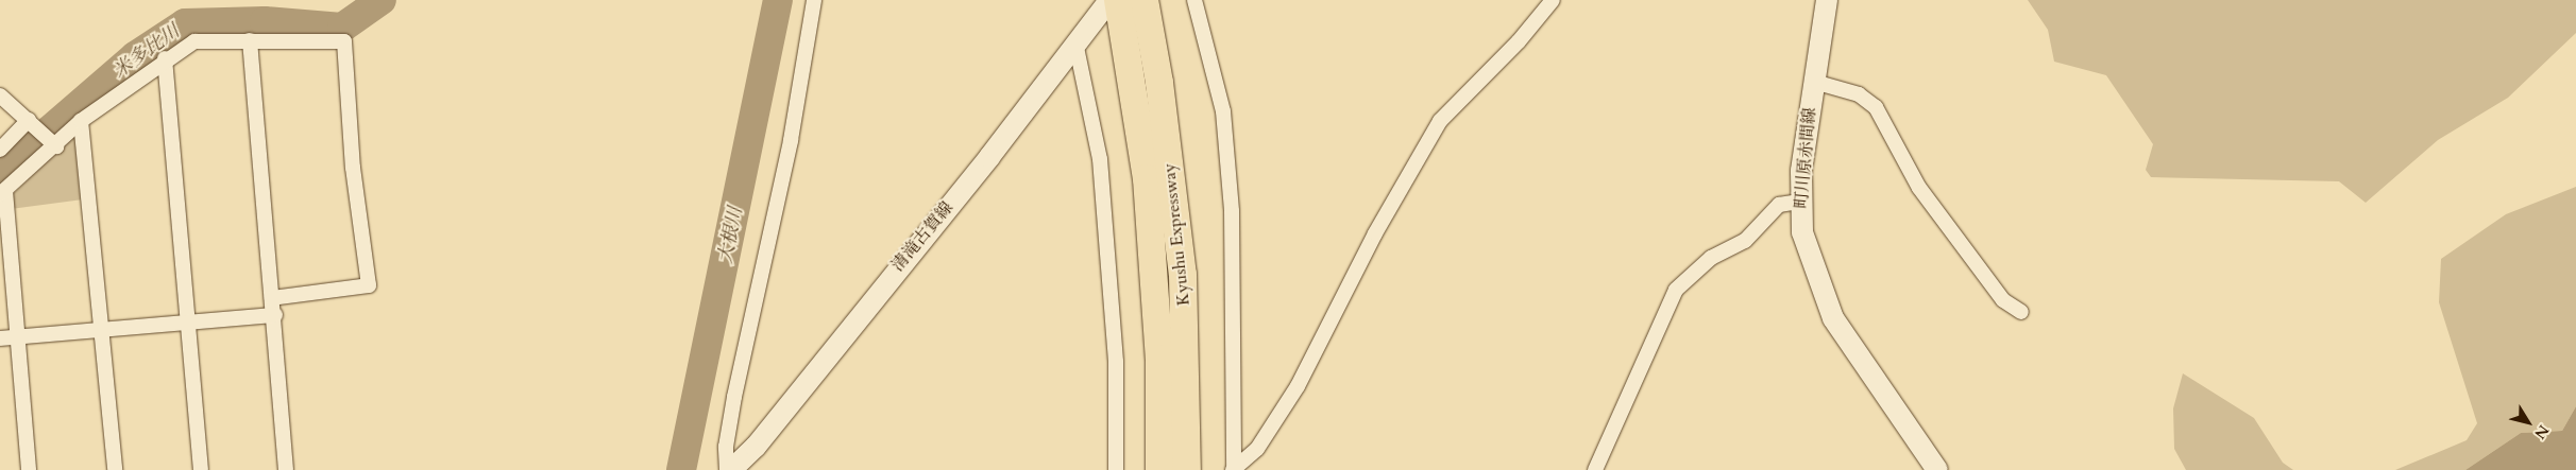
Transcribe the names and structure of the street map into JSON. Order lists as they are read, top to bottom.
{
  "streets": {
    "highway": ["Kyushu Expressway"],
    "main road": ["町川原赤間線", "清滝古賀線"]
  },
  "crossings": [
    ["Kyushu Expressway", "清滝古賀線"]
  ],
  "water": ["米多比川", "大根川"],
  "north": "bottom right"
}
